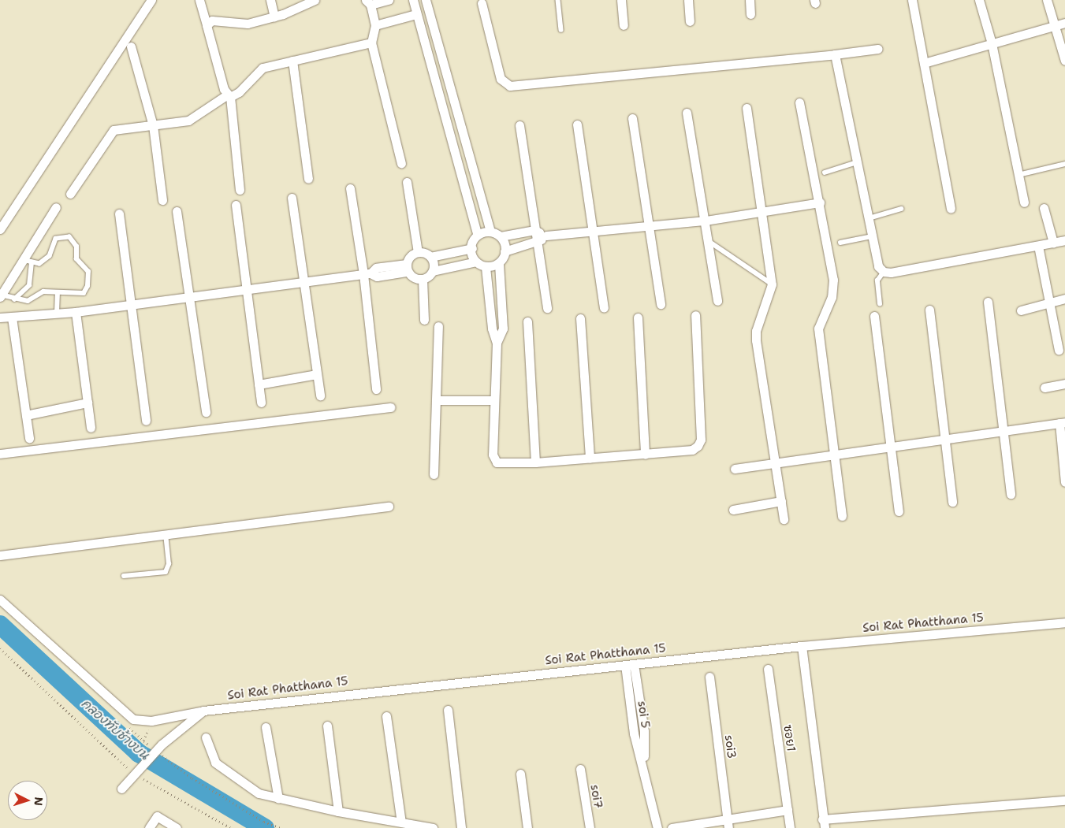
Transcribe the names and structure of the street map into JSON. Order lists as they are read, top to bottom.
{
  "streets": {
    "street": [
      "Soi Rat Phatthana 15",
      "soi 5",
      "ซอย1",
      "soi3",
      "soi7"
    ]
  },
  "crossings": [
    ["Soi Rat Phatthana 15", "soi 5"]
  ],
  "water": ["คลองทับช้างบน"],
  "north": "right"
}
